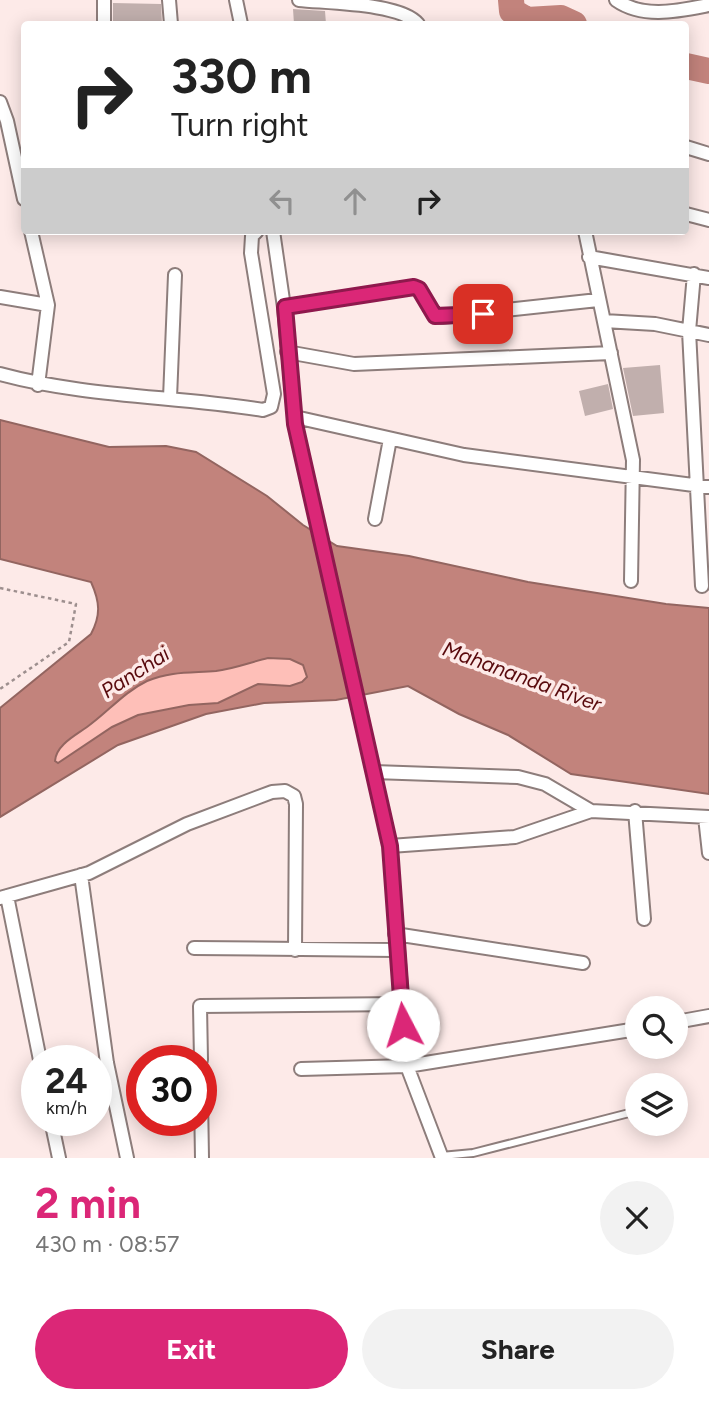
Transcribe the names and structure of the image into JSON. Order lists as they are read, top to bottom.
{
  "water": ["Panchai", "Mahananda River"],
  "page": {
    "turn": ["330 m", "Turn right"],
    "speed": "24 km/h",
    "limit": "30",
    "heading": ["2 min", "430 m · 08:57"],
    "buttons": ["Exit", "Share"]
  }
}
